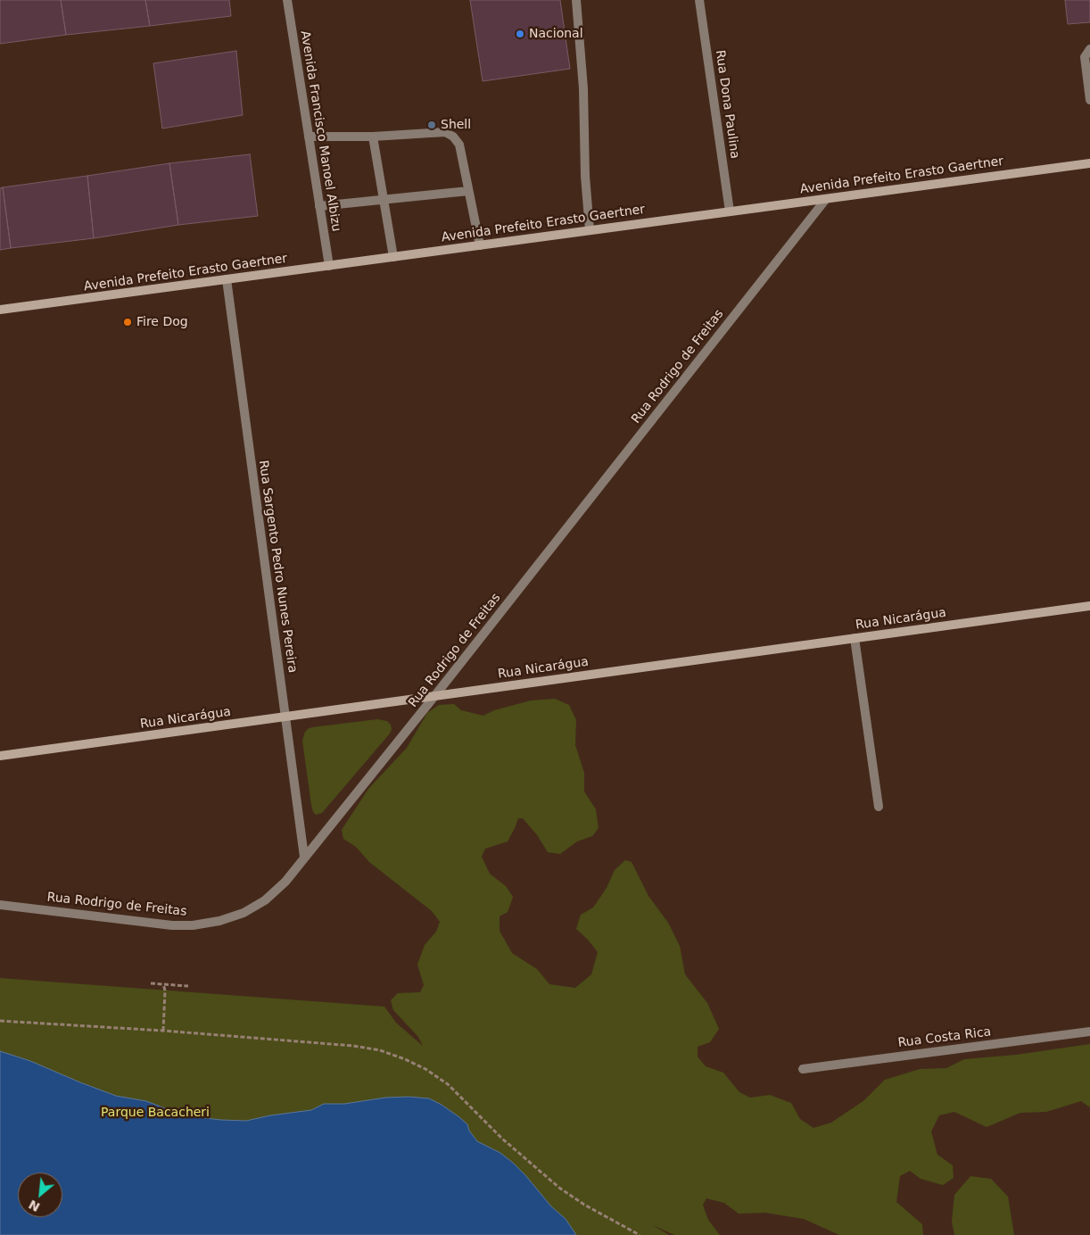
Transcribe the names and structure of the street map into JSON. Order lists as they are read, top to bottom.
{
  "streets": {
    "main road": ["Avenida Prefeito Erasto Gaertner", "Rua Nicarágua"],
    "street": [
      "Rua Dona Paulina",
      "Avenida Francisco Manoel Albizu",
      "Rua Rodrigo de Freitas",
      "Rua Sargento Pedro Nunes Pereira",
      "Rua Costa Rica"
    ]
  },
  "crossings": [
    ["Rua Dona Paulina", "Avenida Prefeito Erasto Gaertner"],
    ["Avenida Francisco Manoel Albizu", "Avenida Prefeito Erasto Gaertner"],
    ["Avenida Prefeito Erasto Gaertner", "Rua Rodrigo de Freitas"],
    ["Avenida Prefeito Erasto Gaertner", "Rua Sargento Pedro Nunes Pereira"],
    ["Rua Rodrigo de Freitas", "Rua Sargento Pedro Nunes Pereira"],
    ["Rua Rodrigo de Freitas", "Rua Nicarágua"],
    ["Rua Sargento Pedro Nunes Pereira", "Rua Nicarágua"]
  ],
  "parks": ["Parque Bacacheri"],
  "places": ["Nacional", "Shell", "Fire Dog"],
  "north": "bottom left"
}
